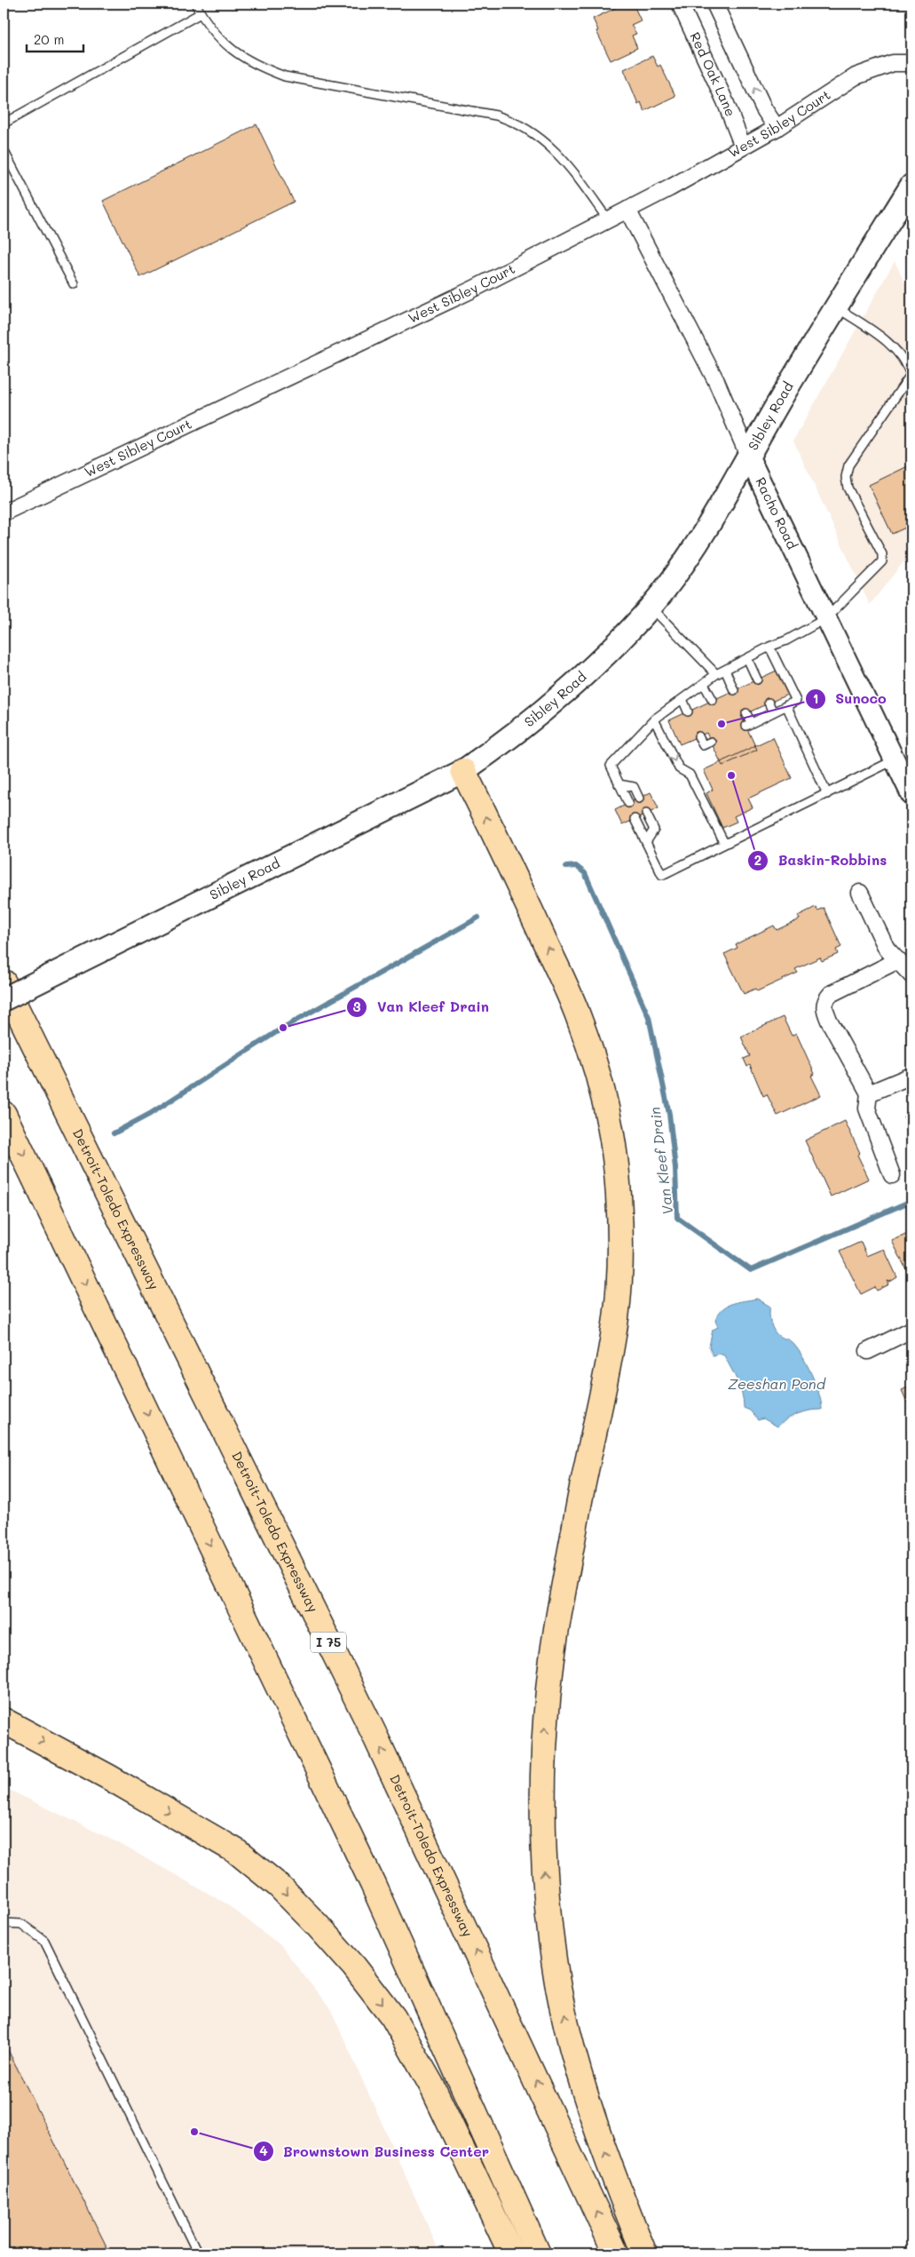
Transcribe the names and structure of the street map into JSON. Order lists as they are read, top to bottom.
{
  "streets": {
    "highway": ["Detroit-Toledo Expressway", "I 75"],
    "main road": ["Sibley Road"],
    "street": ["Red Oak Lane", "West Sibley Court", "Racho Road"]
  },
  "crossings": [
    ["Red Oak Lane", "West Sibley Court"],
    ["West Sibley Court", "Racho Road"],
    ["Sibley Road", "Racho Road"]
  ],
  "water": ["Van Kleef Drain", "Zeeshan Pond"],
  "places": [
    "Sunoco",
    "Baskin-Robbins",
    "Van Kleef Drain",
    "Brownstown Business Center"
  ],
  "scale_bar": "20 m"
}
